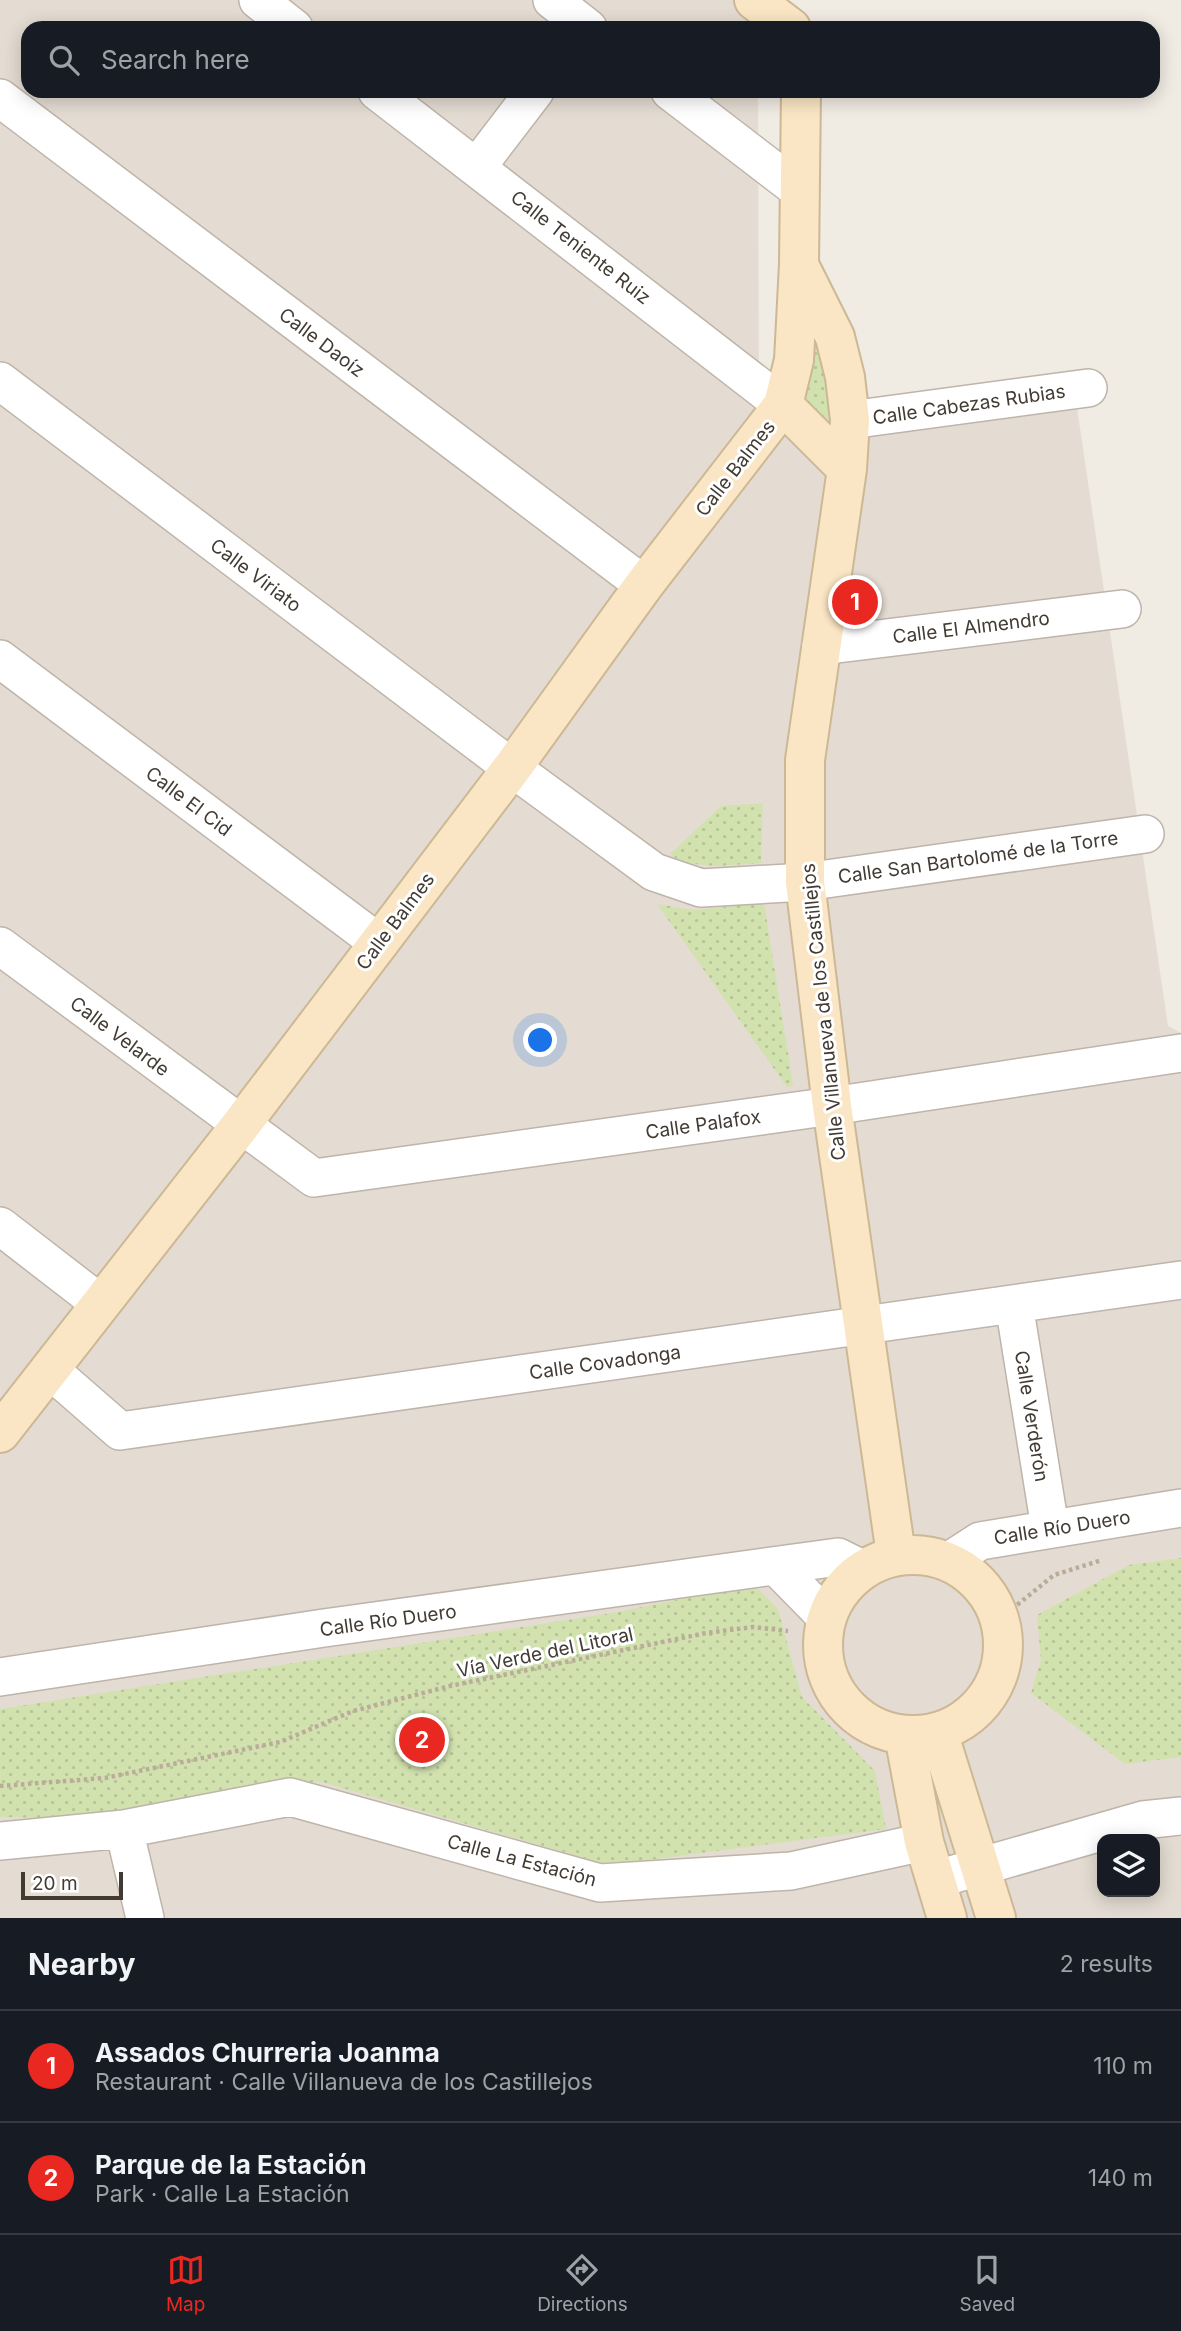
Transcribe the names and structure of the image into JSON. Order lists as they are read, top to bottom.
{
  "streets": {
    "street": [
      "Calle Teniente Ruiz",
      "Calle Daoíz",
      "Calle Cabezas Rubias",
      "Calle Balmes",
      "Calle Viriato",
      "Calle El Almendro",
      "Calle El Cid",
      "Calle San Bartolomé de la Torre",
      "Calle Villanueva de los Castillejos",
      "Calle Velarde",
      "Calle Palafox",
      "Calle Covadonga",
      "Calle Verderón",
      "Calle Río Duero",
      "Calle La Estación"
    ],
    "path": ["Vía Verde del Litoral"]
  },
  "crossings": [
    ["Calle Teniente Ruiz", "Calle Balmes"],
    ["Calle Daoíz", "Calle Balmes"],
    ["Calle Cabezas Rubias", "Calle Villanueva de los Castillejos"],
    ["Calle Balmes", "Calle Viriato"],
    ["Calle Balmes", "Calle El Cid"],
    ["Calle Balmes", "Calle San Bartolomé de la Torre"],
    ["Calle Balmes", "Calle Velarde"],
    ["Calle Balmes", "Calle Palafox"],
    ["Calle Balmes", "Calle Covadonga"],
    ["Calle Viriato", "Calle San Bartolomé de la Torre"],
    ["Calle El Almendro", "Calle Villanueva de los Castillejos"],
    ["Calle San Bartolomé de la Torre", "Calle Villanueva de los Castillejos"],
    ["Calle Villanueva de los Castillejos", "Calle Palafox"],
    ["Calle Villanueva de los Castillejos", "Calle Covadonga"],
    ["Calle Villanueva de los Castillejos", "Calle Río Duero"],
    ["Calle Villanueva de los Castillejos", "Vía Verde del Litoral"],
    ["Calle Velarde", "Calle Palafox"],
    ["Calle Covadonga", "Calle Verderón"],
    ["Calle Verderón", "Calle Río Duero"],
    ["Calle Río Duero", "Vía Verde del Litoral"]
  ],
  "scale_bar": "20 m",
  "page": {
    "search": "Search here",
    "pins": ["1", "2"],
    "scale": "20 m",
    "heading": ["Nearby", "2 results"],
    "list": [
      {
        "mark": "1",
        "name": "Assados Churreria Joanma",
        "note": "Restaurant · Calle Villanueva de los Castillejos",
        "value": "110 m"
      },
      {
        "mark": "2",
        "name": "Parque de la Estación",
        "note": "Park · Calle La Estación",
        "value": "140 m"
      }
    ],
    "nav": ["Map", "Directions", "Saved"]
  }
}
